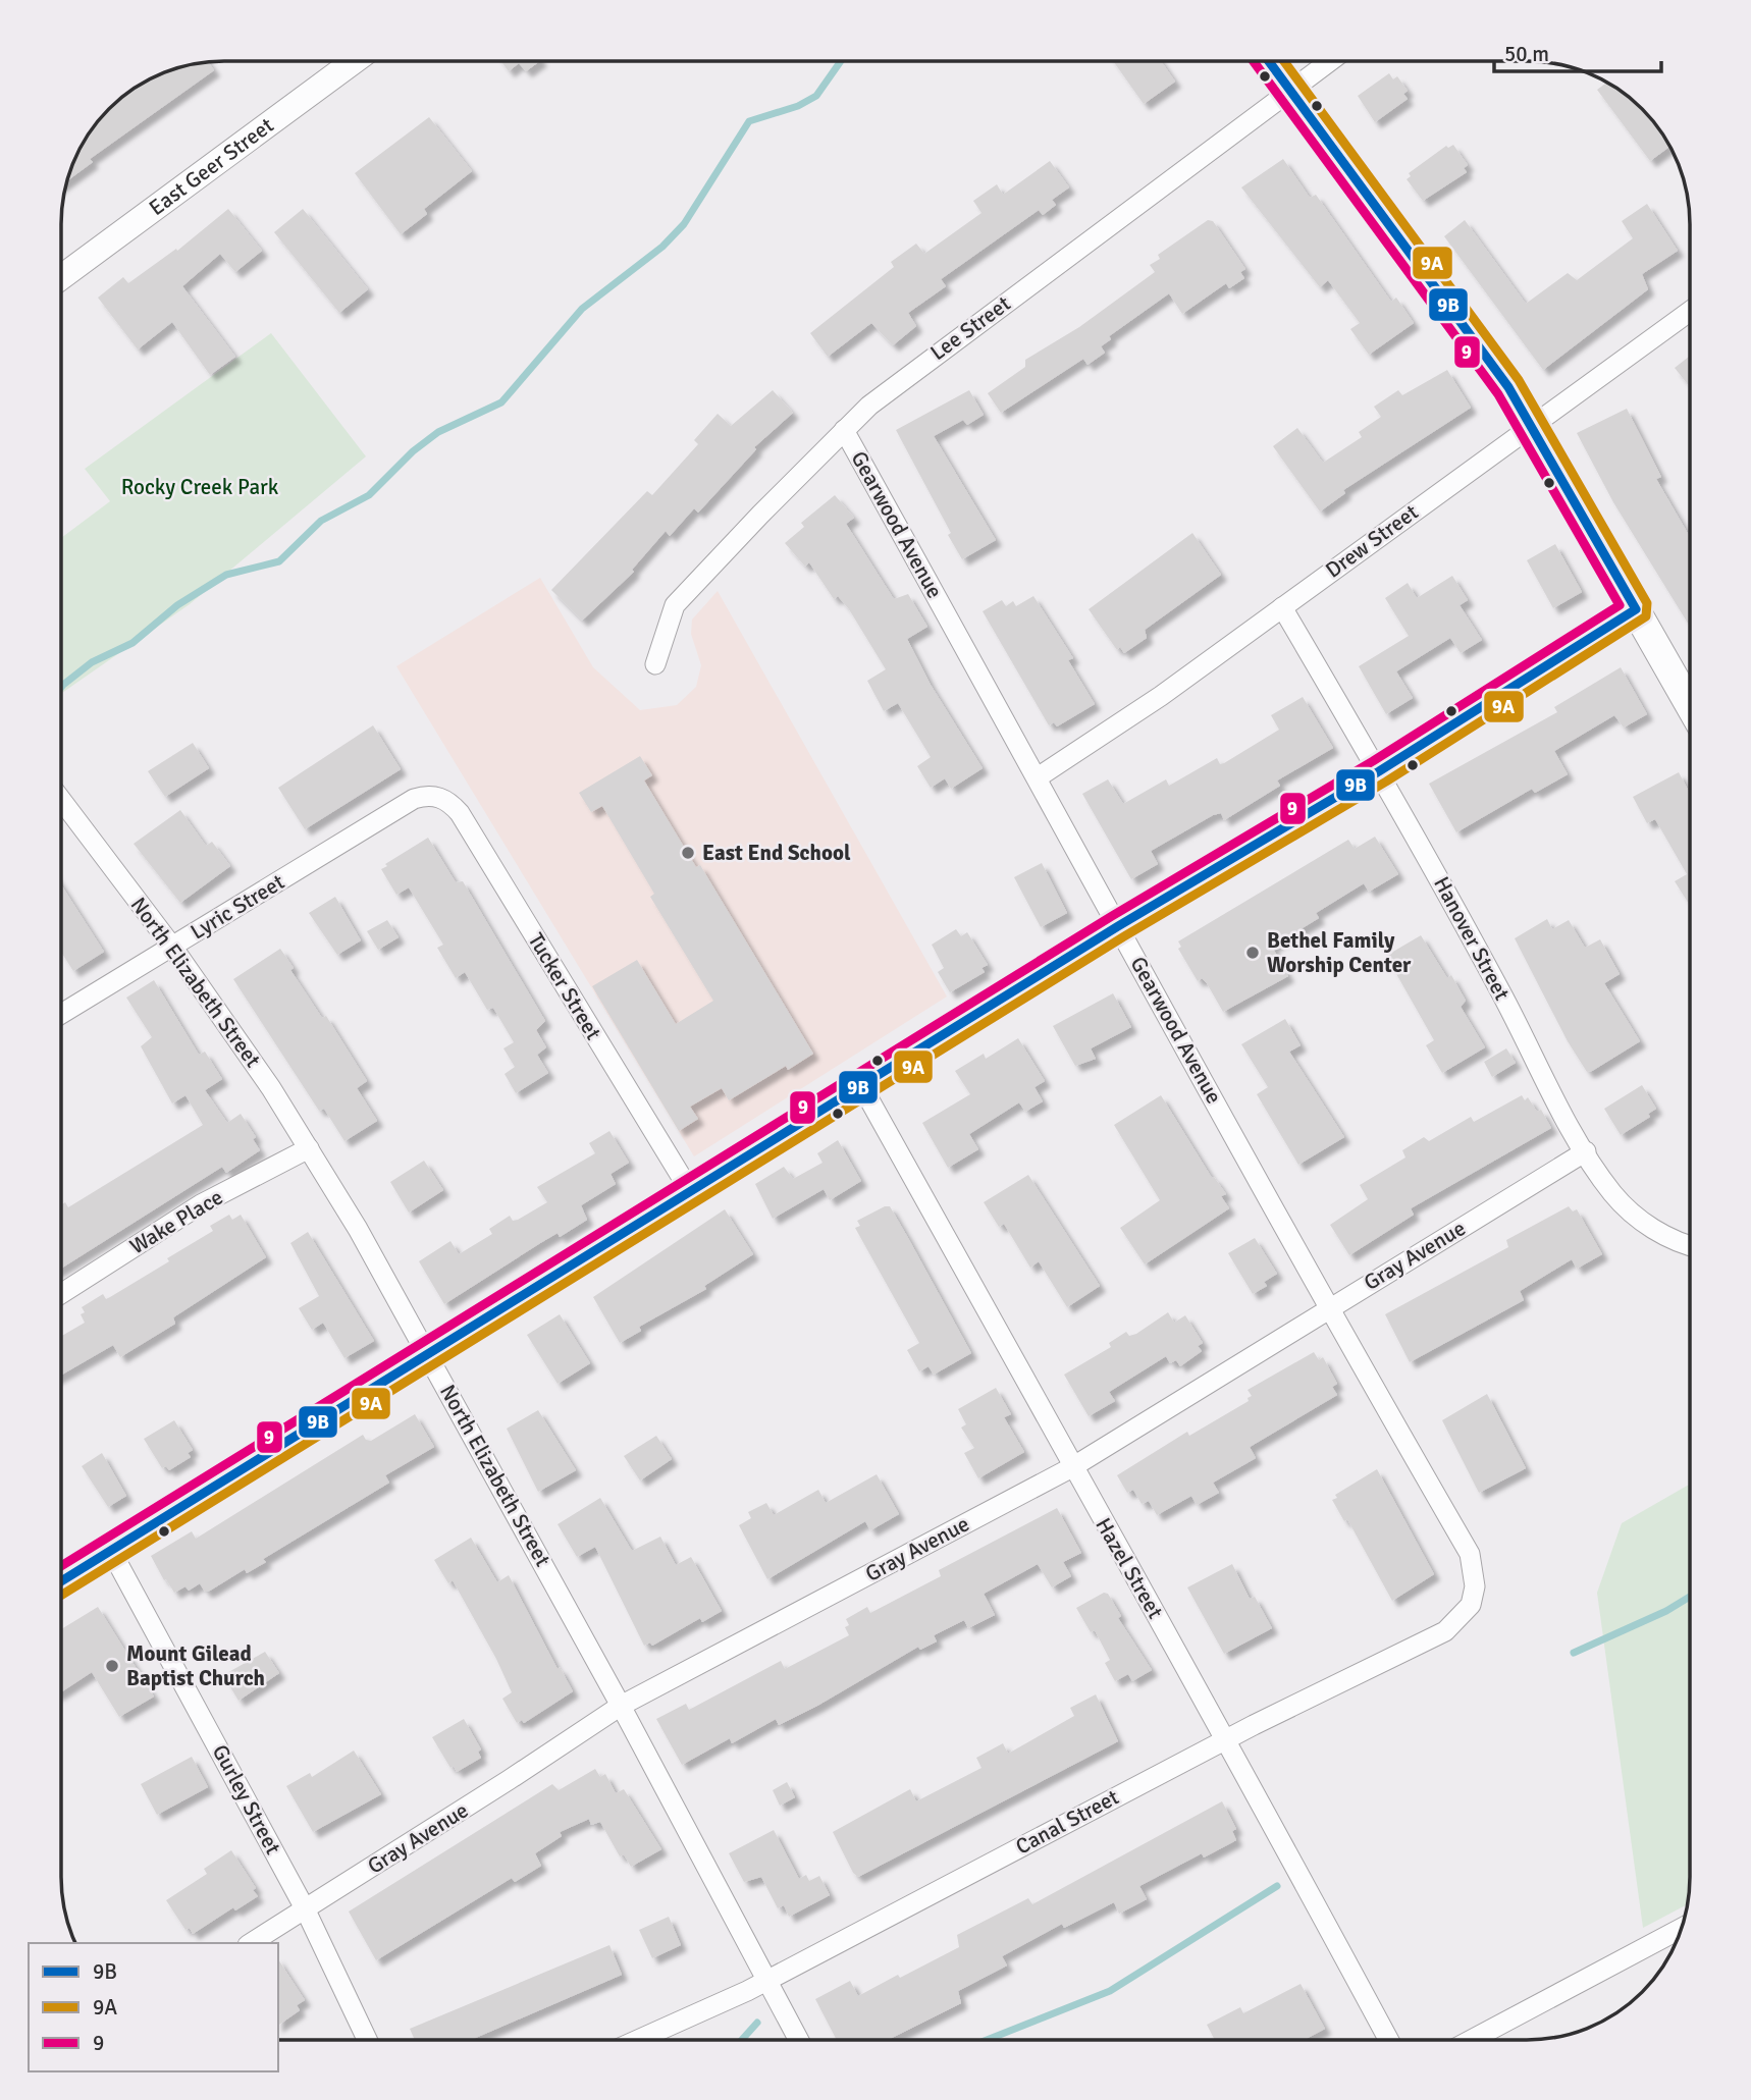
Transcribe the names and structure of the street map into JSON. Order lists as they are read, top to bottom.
{
  "streets": {
    "street": [
      "East Geer Street",
      "Lee Street",
      "Gearwood Avenue",
      "Drew Street",
      "Lyric Street",
      "Hanover Street",
      "North Elizabeth Street",
      "Tucker Street",
      "Wake Place",
      "Gray Avenue",
      "Hazel Street",
      "Gurley Street",
      "Canal Street"
    ]
  },
  "crossings": [
    ["Lee Street", "Gearwood Avenue"],
    ["Gearwood Avenue", "Drew Street"],
    ["Gearwood Avenue", "Gray Avenue"],
    ["Gearwood Avenue", "Canal Street"],
    ["Drew Street", "Hanover Street"],
    ["Lyric Street", "North Elizabeth Street"],
    ["Lyric Street", "Tucker Street"],
    ["Hanover Street", "Gray Avenue"],
    ["North Elizabeth Street", "Wake Place"],
    ["North Elizabeth Street", "Gray Avenue"],
    ["North Elizabeth Street", "Canal Street"],
    ["Gray Avenue", "Hazel Street"],
    ["Gray Avenue", "Gurley Street"],
    ["Hazel Street", "Canal Street"]
  ],
  "parks": ["Rocky Creek Park"],
  "places": ["East End School", "Bethel Family Worship Center", "Mount Gilead Baptist Church"],
  "lines": ["transit line 9B", "transit line 9A", "transit line 9"],
  "legend": ["9B", "9A", "9"],
  "scale_bar": "50 m"
}
